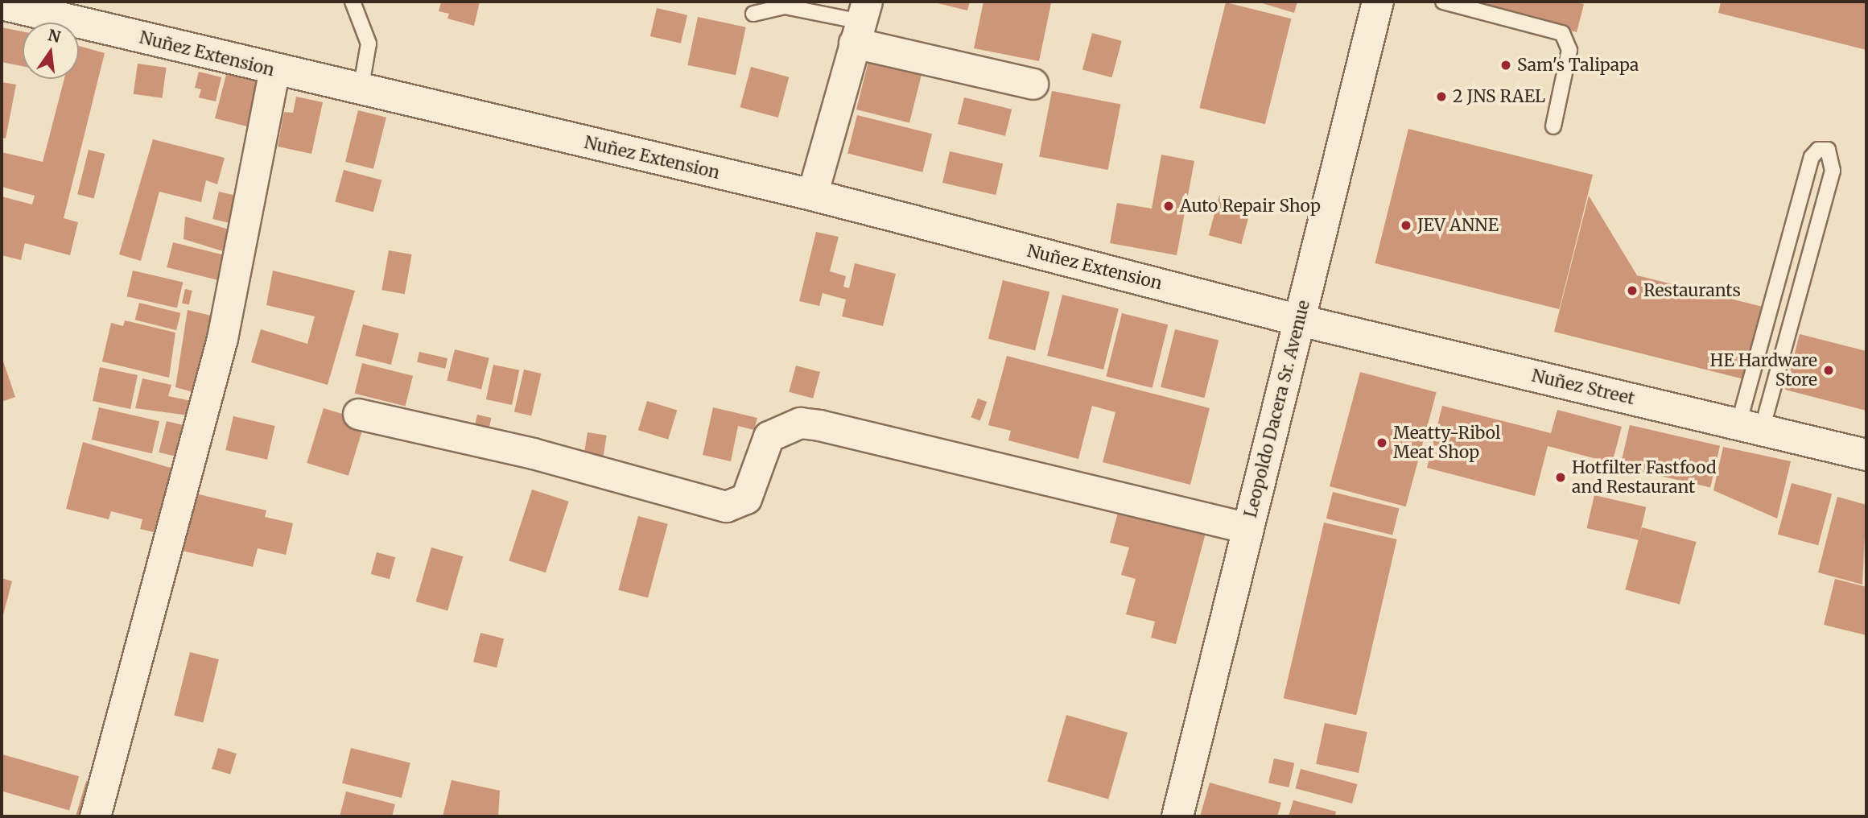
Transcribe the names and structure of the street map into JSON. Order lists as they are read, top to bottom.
{
  "streets": {
    "street": ["Nuñez Extension", "Nuñez Street", "Leopoldo Dacera Sr. Avenue"]
  },
  "crossings": [
    ["Nuñez Extension", "Nuñez Street"],
    ["Nuñez Extension", "Leopoldo Dacera Sr. Avenue"],
    ["Nuñez Street", "Leopoldo Dacera Sr. Avenue"]
  ],
  "places": [
    "Sam's Talipapa",
    "2 JNS RAEL",
    "Auto Repair Shop",
    "JEV ANNE",
    "Restaurants",
    "HE Hardware Store",
    "Meatty-Ribol Meat Shop",
    "Hotfilter Fastfood and Restaurant"
  ],
  "north": "top"
}
